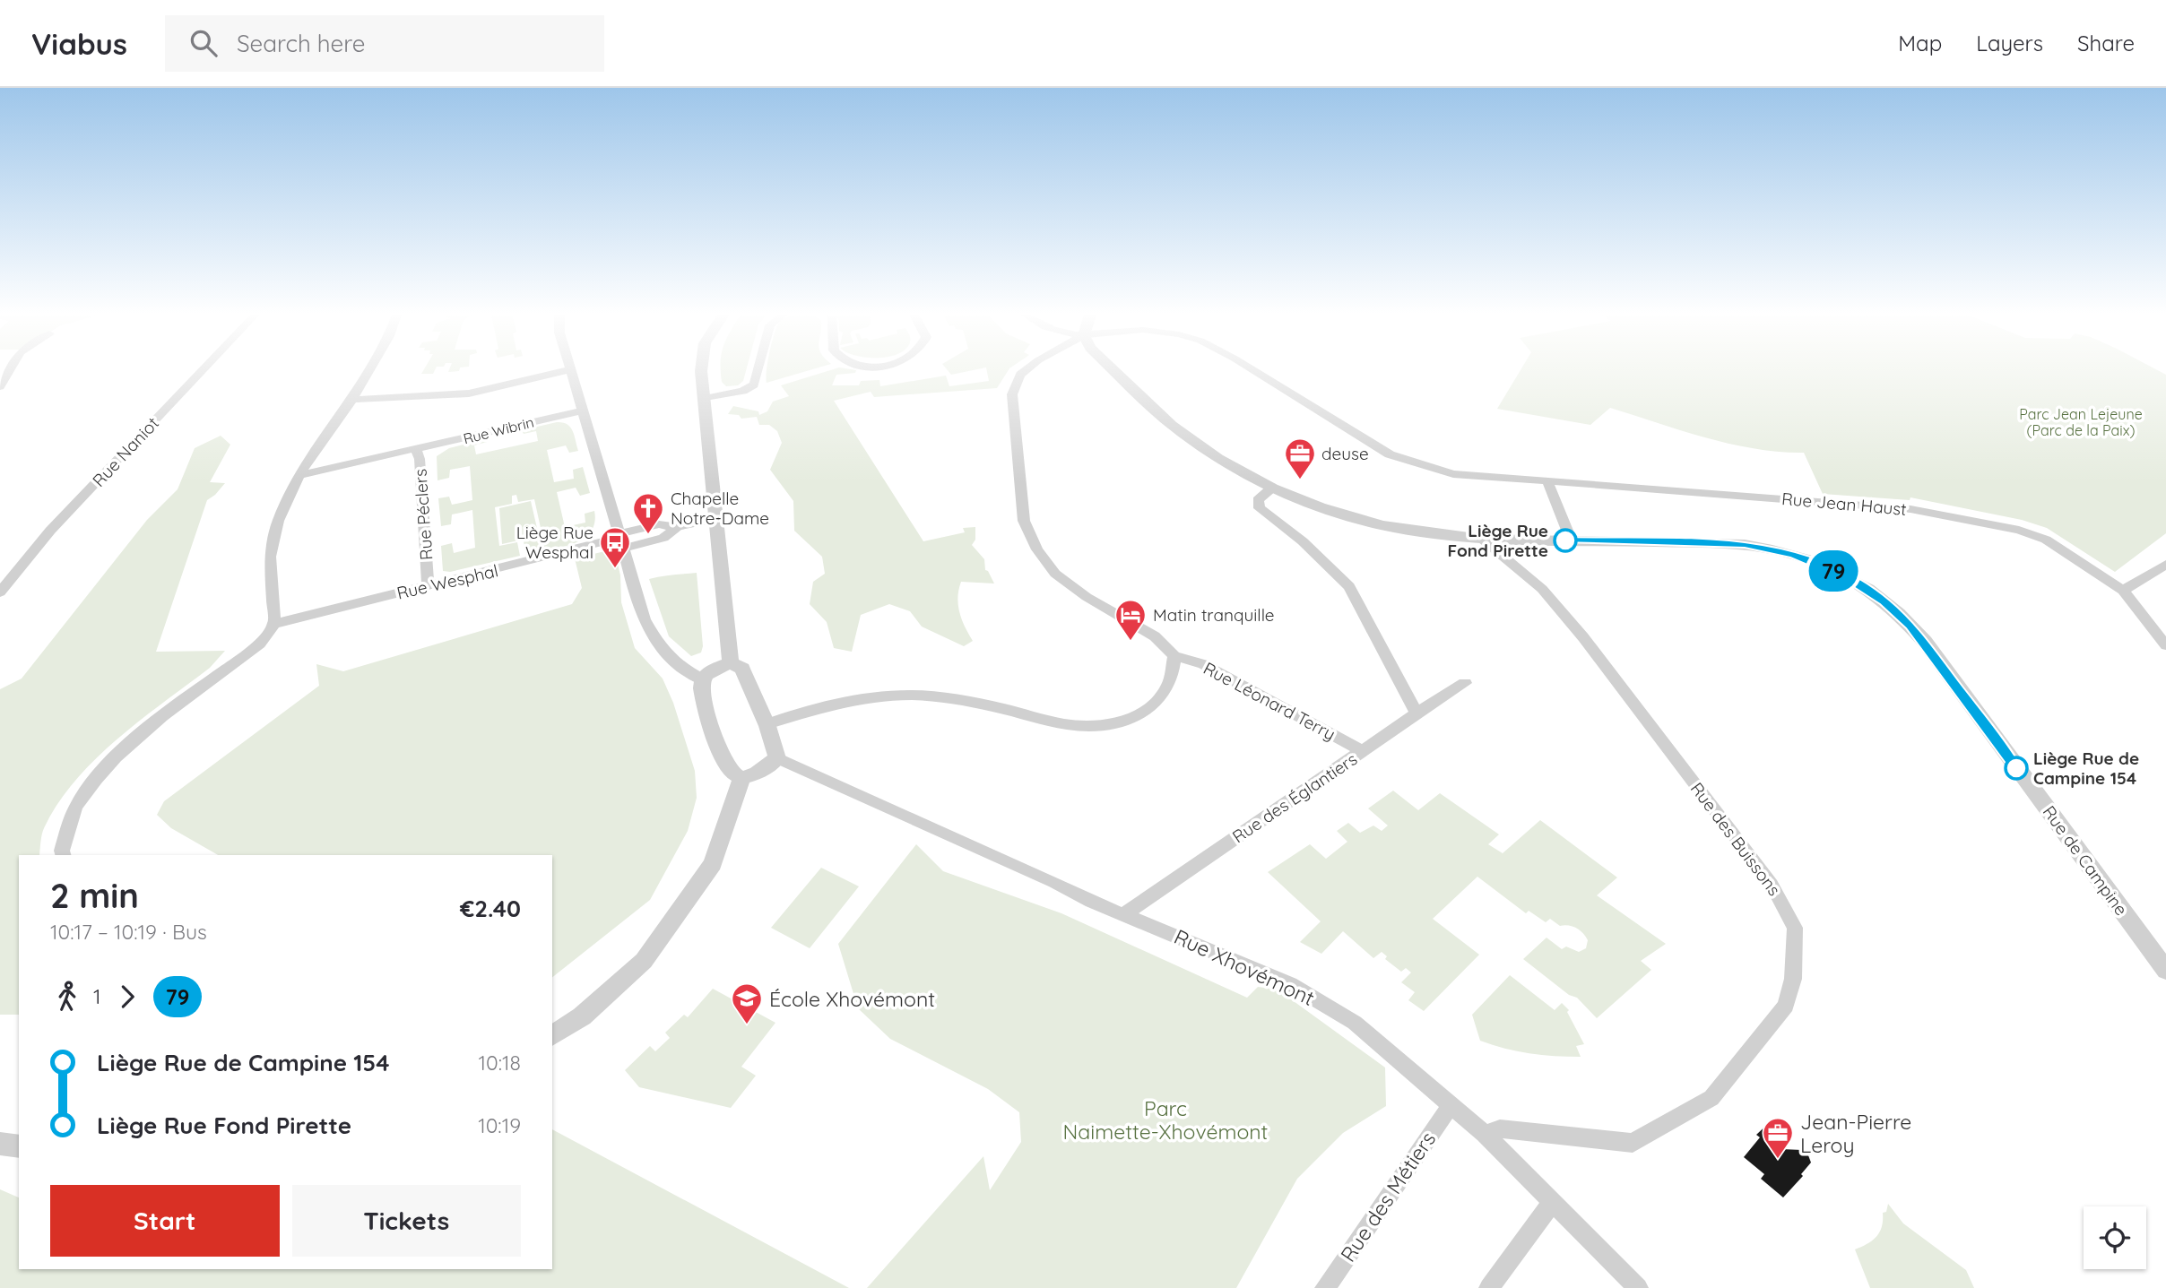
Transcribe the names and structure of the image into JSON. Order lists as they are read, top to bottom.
{
  "streets": {
    "street": [
      "Rue Wibrin",
      "Rue Naniot",
      "Rue Jean Haust",
      "Rue Péclers",
      "Rue Wesphal",
      "Rue Léonard Terry",
      "Rue des Églantiers",
      "Rue des Buissons",
      "Rue de Campine",
      "Rue Xhovémont",
      "Rue des Métiers"
    ]
  },
  "crossings": [
    ["Rue Wibrin", "Rue Péclers"],
    ["Rue Péclers", "Rue Wesphal"],
    ["Rue Léonard Terry", "Rue des Églantiers"],
    ["Rue des Églantiers", "Rue Xhovémont"],
    ["Rue des Buissons", "Rue de Campine"],
    ["Rue des Buissons", "Rue Xhovémont"],
    ["Rue Xhovémont", "Rue des Métiers"]
  ],
  "parks": ["Parc Jean Lejeune (Parc de la Paix)", "Parc Naimette-Xhovémont"],
  "places": {
    "office": ["deuse", "Jean-Pierre Leroy"],
    "church": ["Chapelle Notre-Dame"],
    "other": ["Liège Rue Fond Pirette", "Liège Rue de Campine 154"],
    "bus stop": ["Liège Rue Wesphal"],
    "hotel": ["Matin tranquille"],
    "school or university": ["École Xhovémont"]
  },
  "lines": ["bus line 79"],
  "page": {
    "header": "Viabus",
    "search": "Search here",
    "nav": ["Map", "Layers", "Share"],
    "on_map": "79",
    "heading": ["2 min", "10:17 – 10:19 · Bus", "€2.40"],
    "legs": ["1", "79"],
    "list": [
      {
        "name": "Liège Rue de Campine 154",
        "value": "10:18"
      },
      {
        "name": "Liège Rue Fond Pirette",
        "value": "10:19"
      }
    ],
    "buttons": ["Start", "Tickets"]
  }
}
